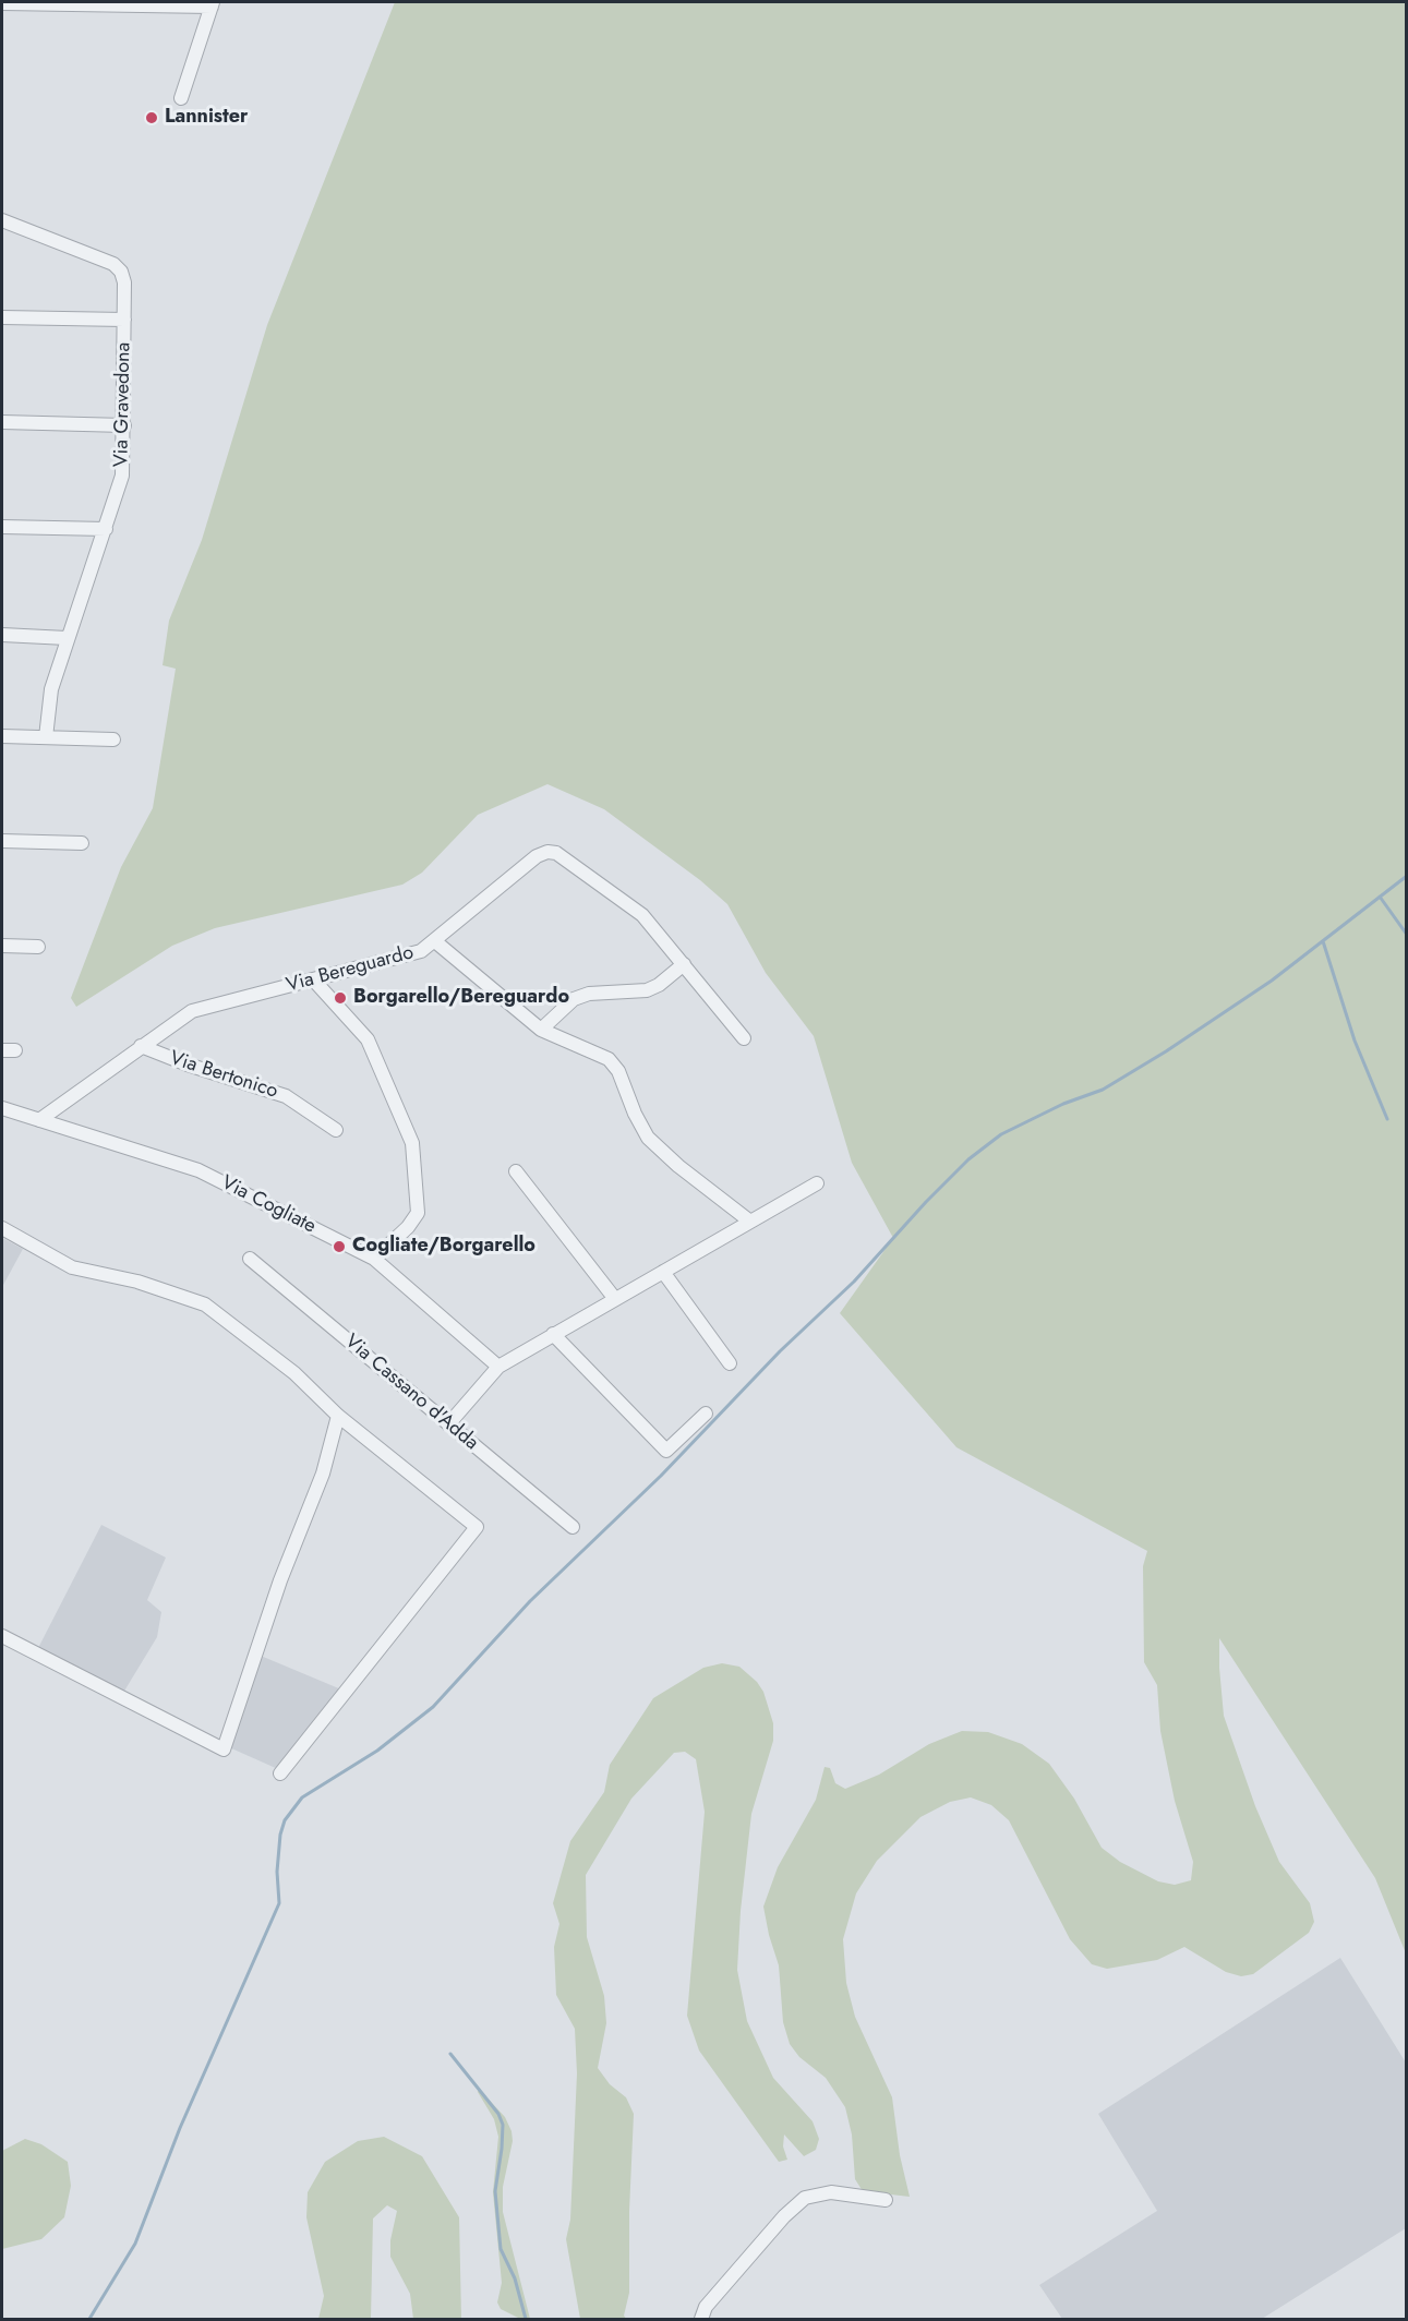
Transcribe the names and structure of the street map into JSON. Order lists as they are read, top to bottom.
{
  "streets": {
    "street": [
      "Via Gravedona",
      "Via Bereguardo",
      "Via Bertonico",
      "Via Cogliate",
      "Via Cassano d'Adda"
    ]
  },
  "crossings": [
    ["Via Bereguardo", "Via Bertonico"],
    ["Via Bereguardo", "Via Cogliate"]
  ],
  "places": ["Lannister", "Borgarello/Bereguardo", "Cogliate/Borgarello"]
}
